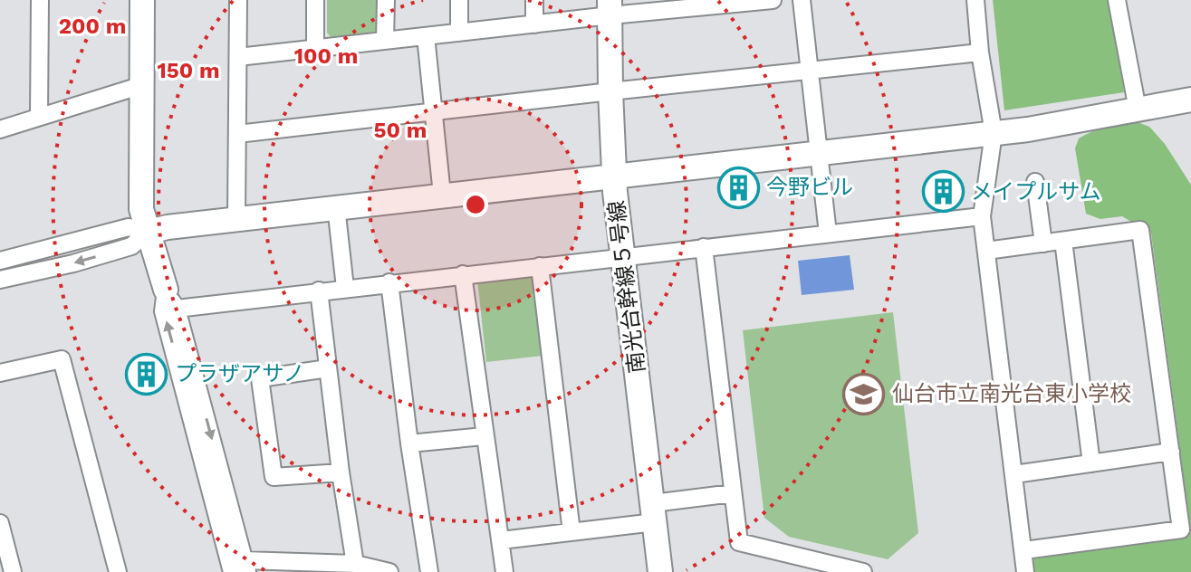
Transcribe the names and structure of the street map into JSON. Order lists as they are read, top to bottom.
{
  "streets": {
    "street": ["南光台幹線５号線"]
  },
  "places": {
    "building": ["今野ビル", "メイプルサム", "プラザアサノ"],
    "school or university": ["仙台市立南光台東小学校"]
  },
  "rings": [
    "200 m",
    "100 m",
    "150 m",
    "50 m"
  ]
}
